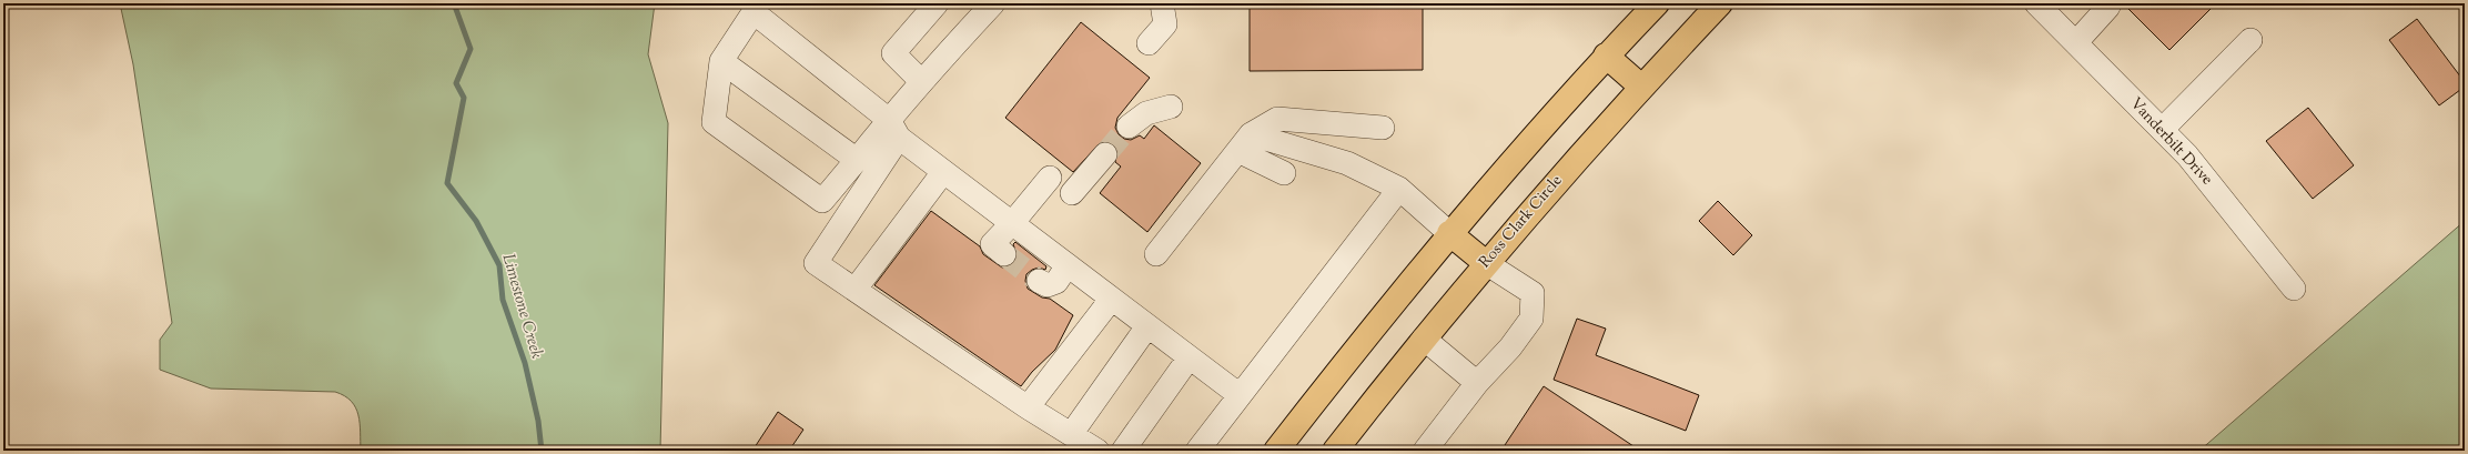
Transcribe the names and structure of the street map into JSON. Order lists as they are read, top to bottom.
{
  "streets": {
    "highway": ["Ross Clark Circle"],
    "street": ["Vanderbilt Drive"]
  },
  "water": ["Limestone Creek"]
}
